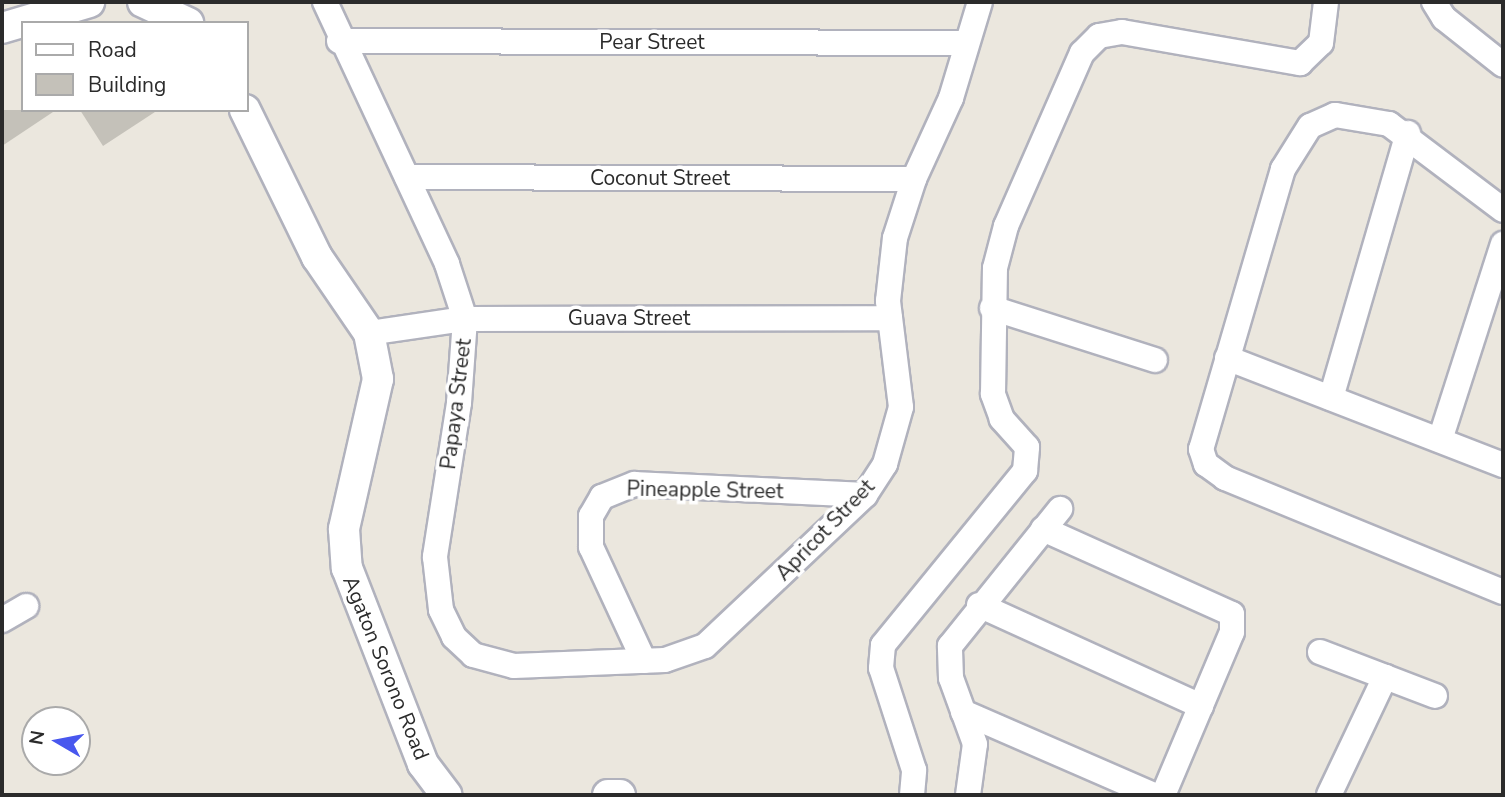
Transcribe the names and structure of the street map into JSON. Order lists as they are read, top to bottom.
{
  "streets": {
    "street": [
      "Pear Street",
      "Coconut Street",
      "Guava Street",
      "Papaya Street",
      "Pineapple Street",
      "Apricot Street",
      "Agaton Sorono Road"
    ]
  },
  "crossings": [
    ["Pear Street", "Papaya Street"],
    ["Pear Street", "Apricot Street"],
    ["Coconut Street", "Papaya Street"],
    ["Coconut Street", "Apricot Street"],
    ["Guava Street", "Papaya Street"],
    ["Guava Street", "Apricot Street"],
    ["Guava Street", "Agaton Sorono Road"],
    ["Papaya Street", "Apricot Street"],
    ["Pineapple Street", "Apricot Street"]
  ],
  "legend": ["Road", "Building"],
  "north": "left"
}
